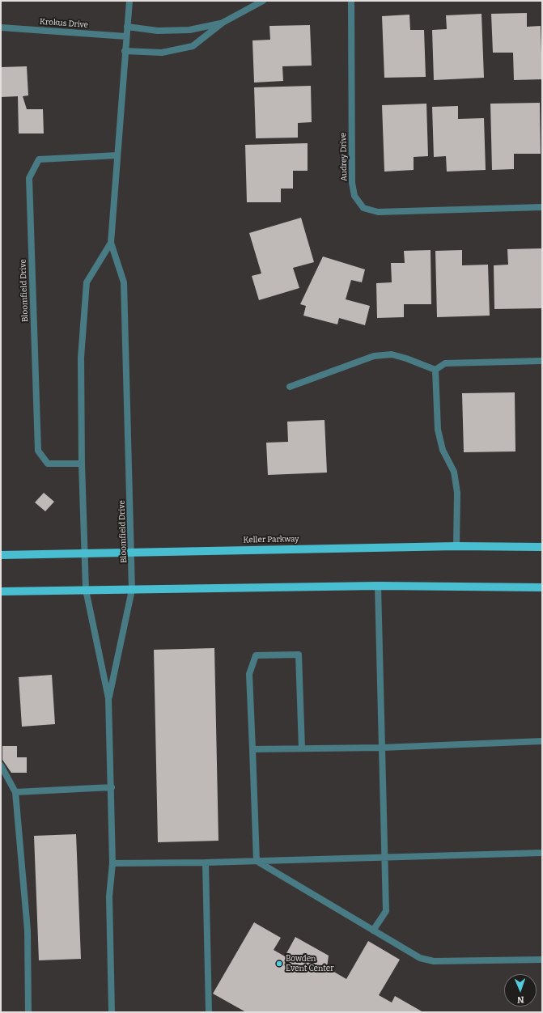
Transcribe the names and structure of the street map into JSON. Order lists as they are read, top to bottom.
{
  "streets": {
    "main road": ["Keller Parkway"],
    "street": ["Krokus Drive", "Audrey Drive", "Bloomfield Drive"]
  },
  "crossings": [
    ["Krokus Drive", "Bloomfield Drive"],
    ["Bloomfield Drive", "Keller Parkway"]
  ],
  "places": ["Bowden Event Center"],
  "north": "bottom"
}
